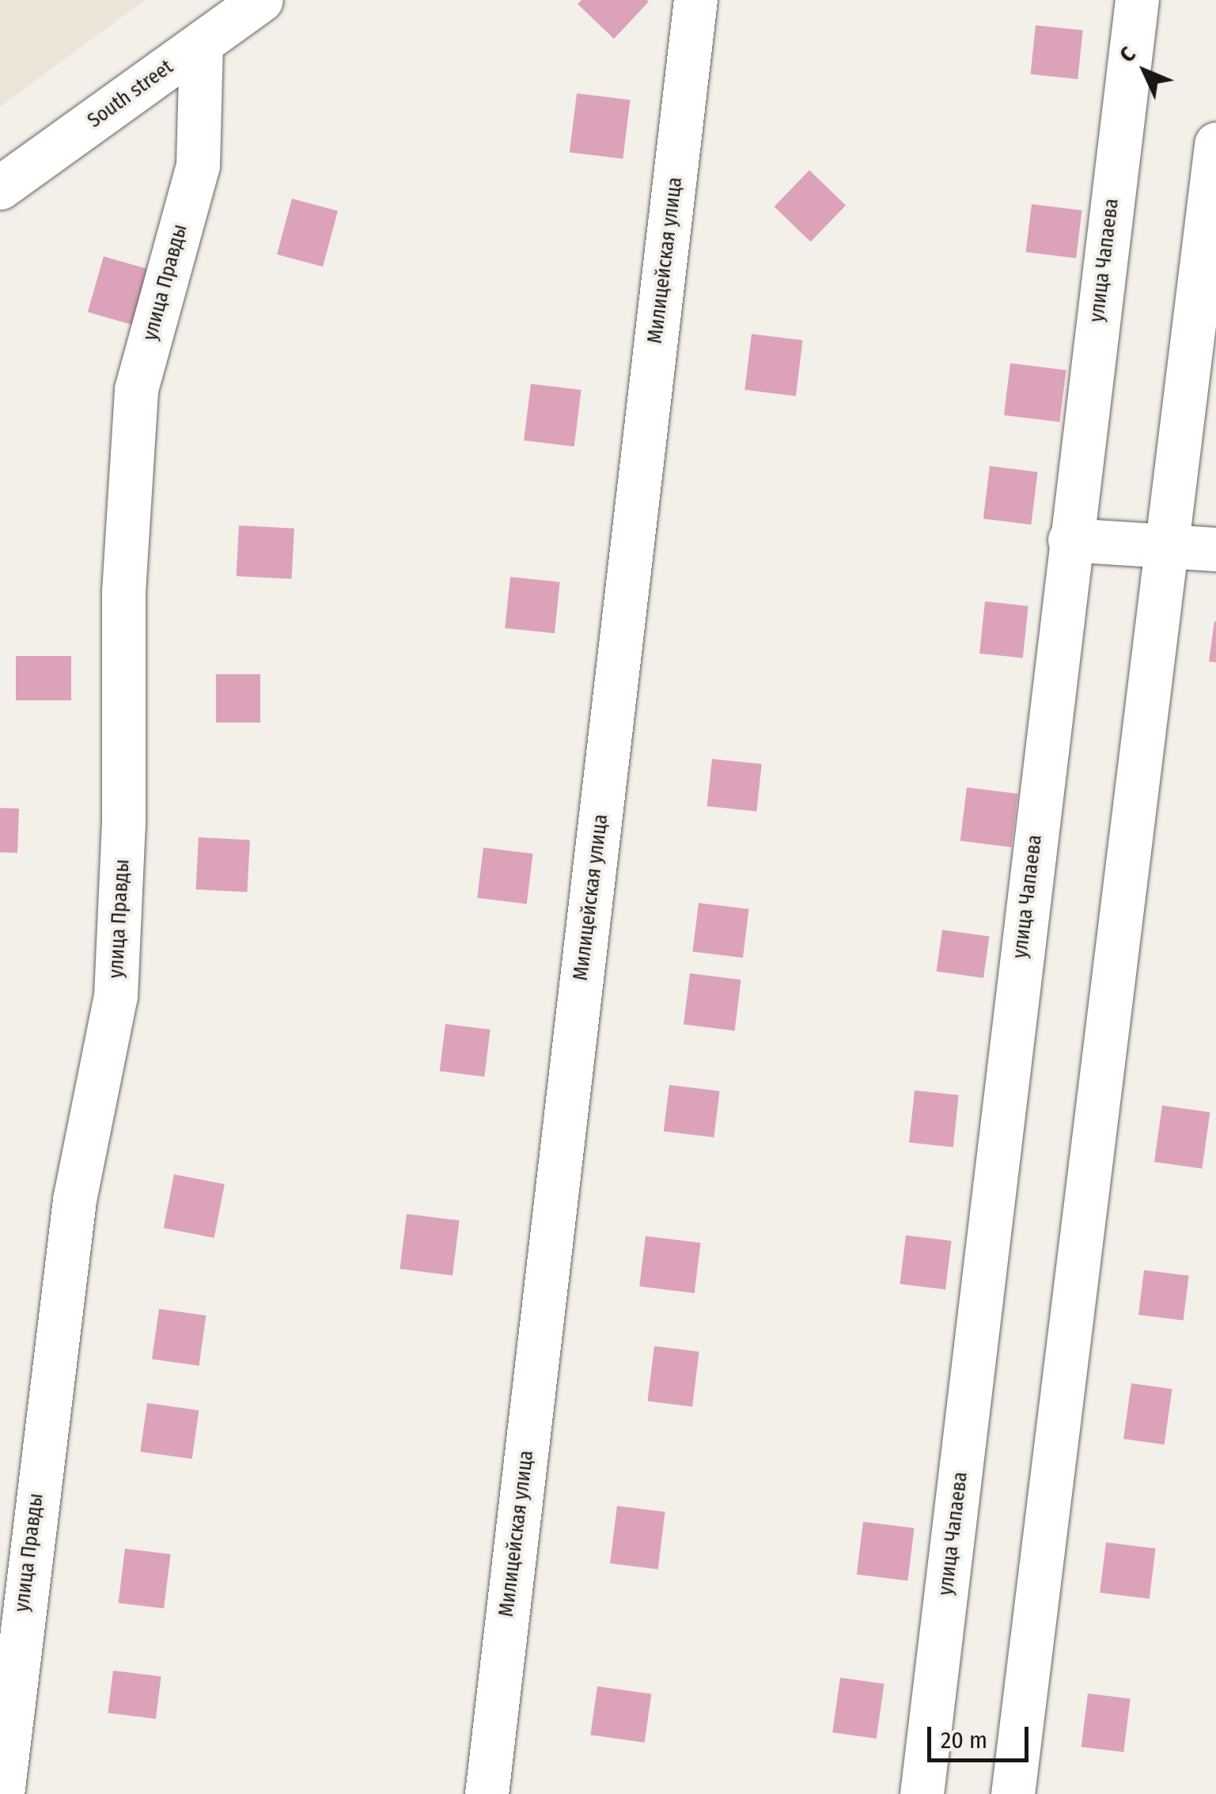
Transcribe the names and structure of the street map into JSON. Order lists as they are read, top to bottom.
{
  "streets": {
    "street": [
      "South street",
      "Милицейская улица",
      "улица Чапаева",
      "улица Правды"
    ]
  },
  "crossings": [
    ["South street", "улица Правды"]
  ],
  "scale_bar": "20 m",
  "north": "top left"
}
